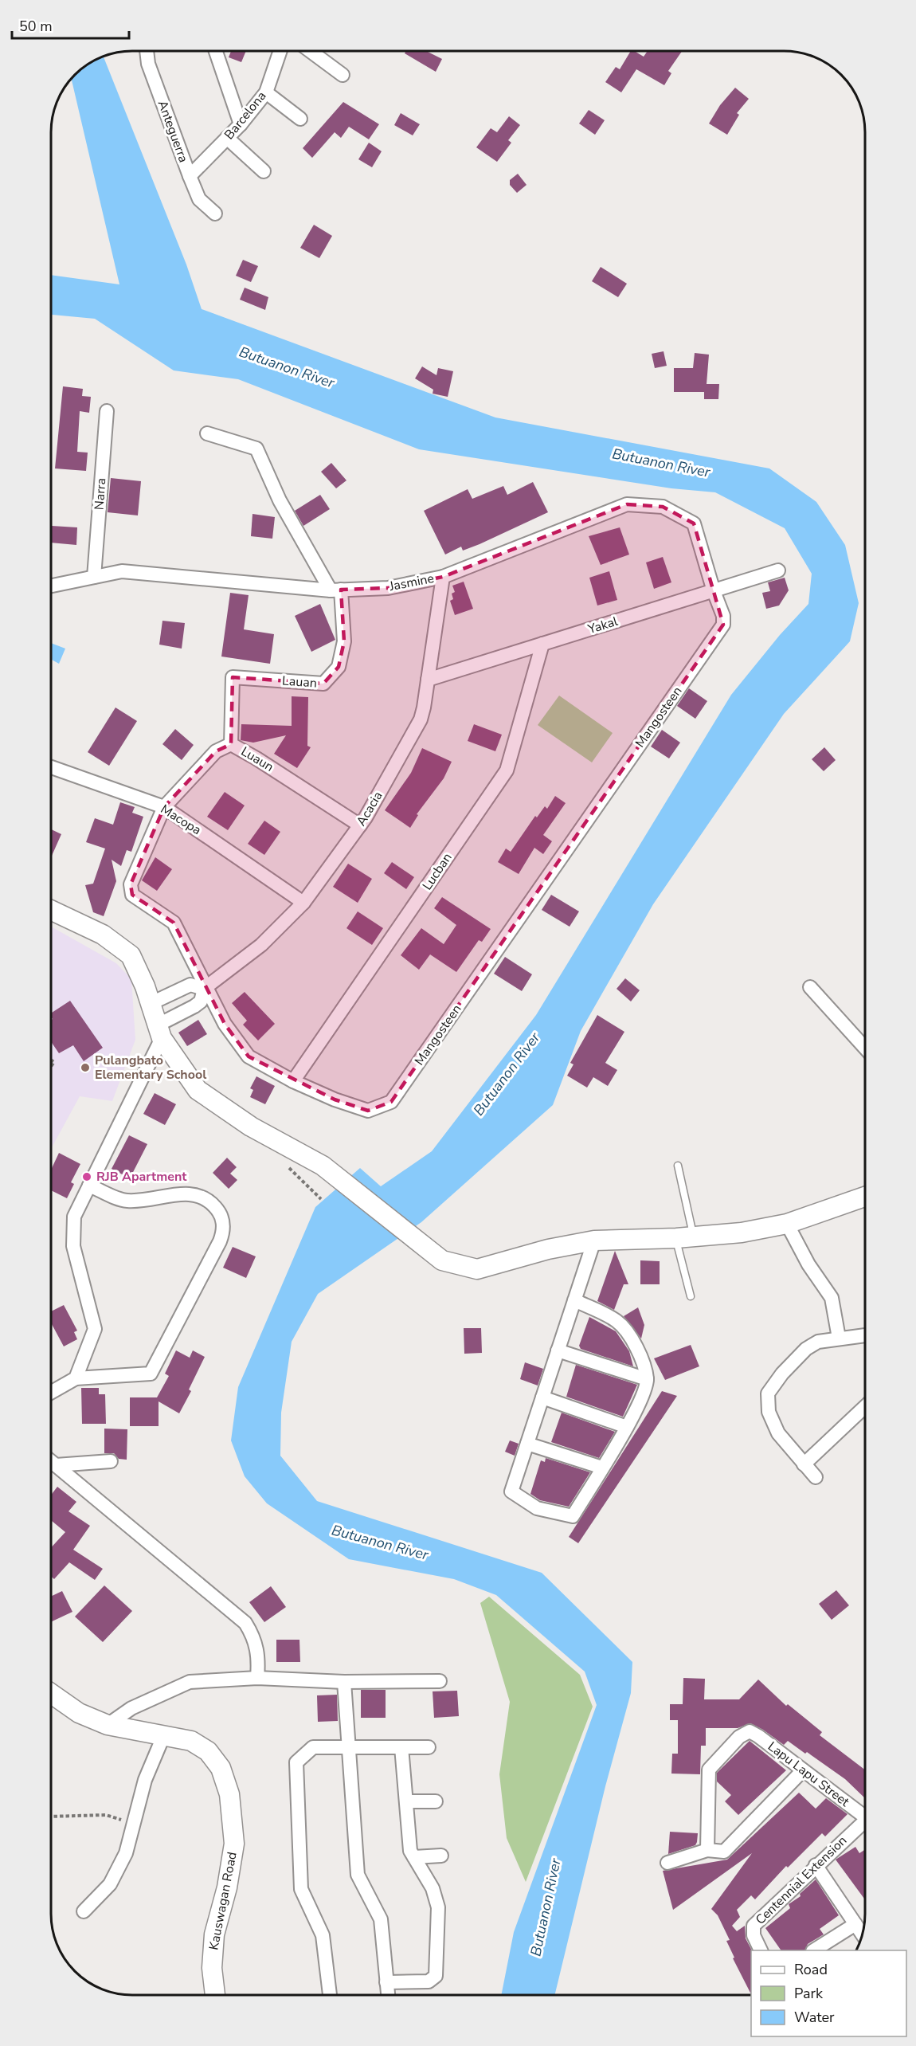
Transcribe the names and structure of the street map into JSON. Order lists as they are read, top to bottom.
{
  "streets": {
    "street": [
      "Barcelona",
      "Anteguerra",
      "Narra",
      "Jasmine",
      "Yakal",
      "Lauan",
      "Mangosteen",
      "Luaun",
      "Acacia",
      "Macopa",
      "Lucban",
      "Lapu Lapu Street",
      "Centennial Extension",
      "Kauswagan Road"
    ]
  },
  "crossings": [
    ["Barcelona", "Anteguerra"],
    ["Narra", "Jasmine"],
    ["Jasmine", "Yakal"],
    ["Jasmine", "Lauan"],
    ["Jasmine", "Mangosteen"],
    ["Jasmine", "Acacia"],
    ["Yakal", "Mangosteen"],
    ["Yakal", "Acacia"],
    ["Yakal", "Lucban"],
    ["Lauan", "Luaun"],
    ["Mangosteen", "Luaun"],
    ["Mangosteen", "Acacia"],
    ["Mangosteen", "Macopa"],
    ["Mangosteen", "Lucban"],
    ["Luaun", "Acacia"],
    ["Luaun", "Macopa"],
    ["Acacia", "Macopa"]
  ],
  "water": ["Butuanon River"],
  "places": ["Pulangbato Elementary School", "RJB Apartment"],
  "legend": ["Road", "Park", "Water"],
  "scale_bar": "50 m"
}
